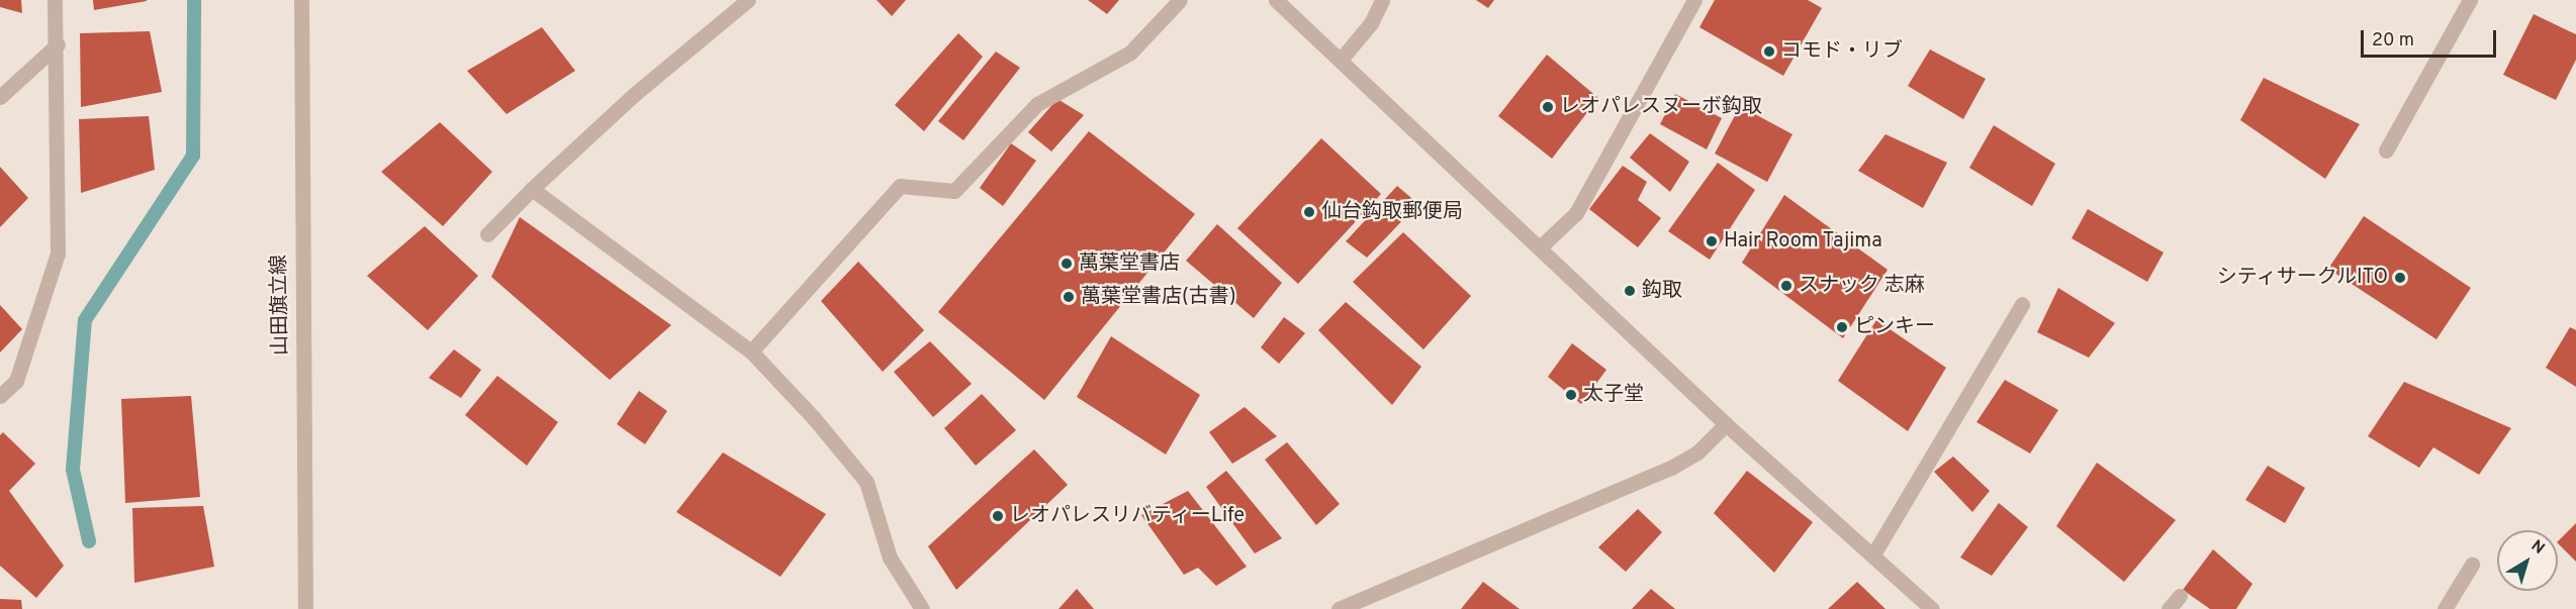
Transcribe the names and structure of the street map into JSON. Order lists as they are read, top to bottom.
{
  "streets": {
    "street": ["山田旗立線"]
  },
  "places": [
    "コモド・リブ",
    "レオパレスヌーボ鈎取",
    "仙台鈎取郵便局",
    "Hair Room Tajima",
    "萬葉堂書店",
    "シティサークルITO",
    "スナック 志麻",
    "鈎取",
    "萬葉堂書店(古書)",
    "ピンキー",
    "太子堂",
    "レオパレスリバティーLife"
  ],
  "scale_bar": "20 m",
  "north": "top right"
}
